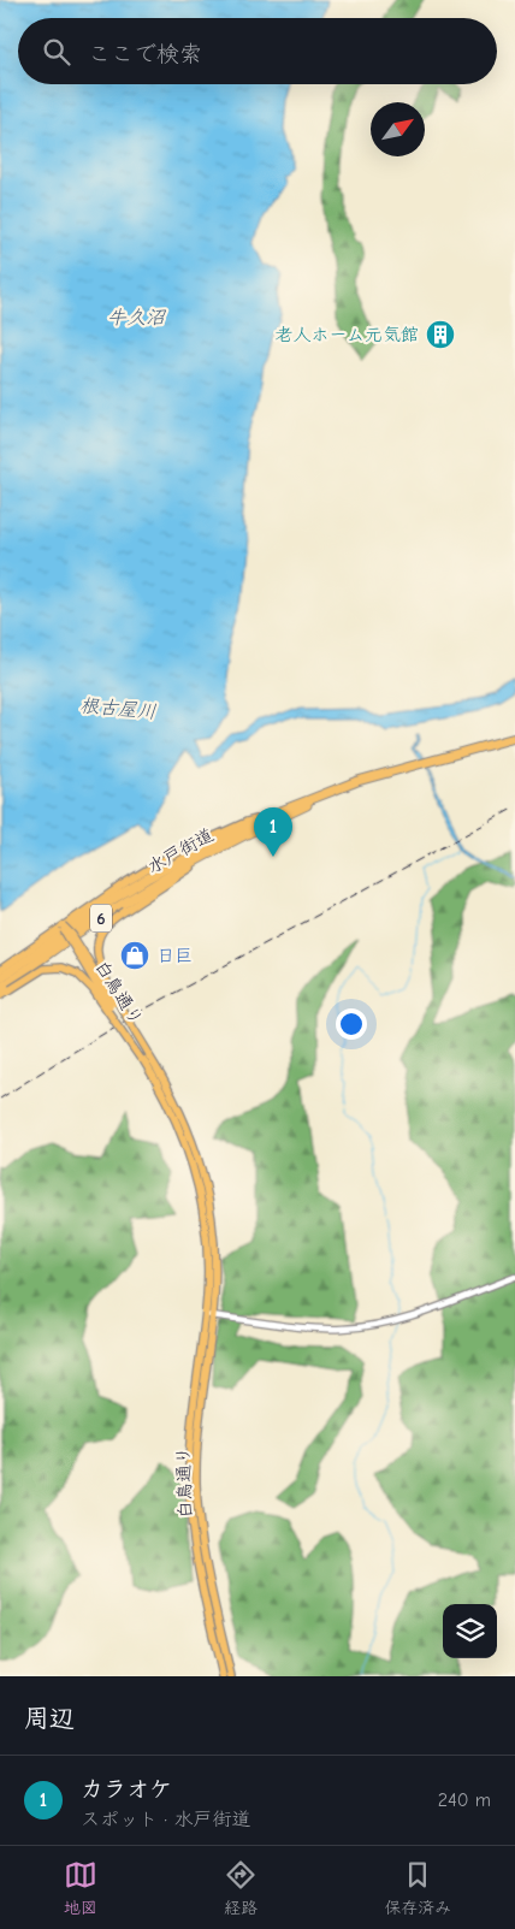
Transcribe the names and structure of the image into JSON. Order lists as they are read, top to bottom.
{
  "streets": {
    "highway": ["水戸街道", "6"],
    "main road": ["白鳥通り"]
  },
  "water": ["牛久沼", "根古屋川"],
  "places": {
    "building": ["老人ホーム元気館"],
    "shop": ["日巨"]
  },
  "north": "top right",
  "page": {
    "search": "ここで検索",
    "pins": "1",
    "heading": "周辺",
    "list": [
      {
        "mark": "1",
        "name": "カラオケ",
        "note": "スポット · 水戸街道",
        "value": "240 m"
      }
    ],
    "nav": ["地図", "経路", "保存済み"]
  }
}
